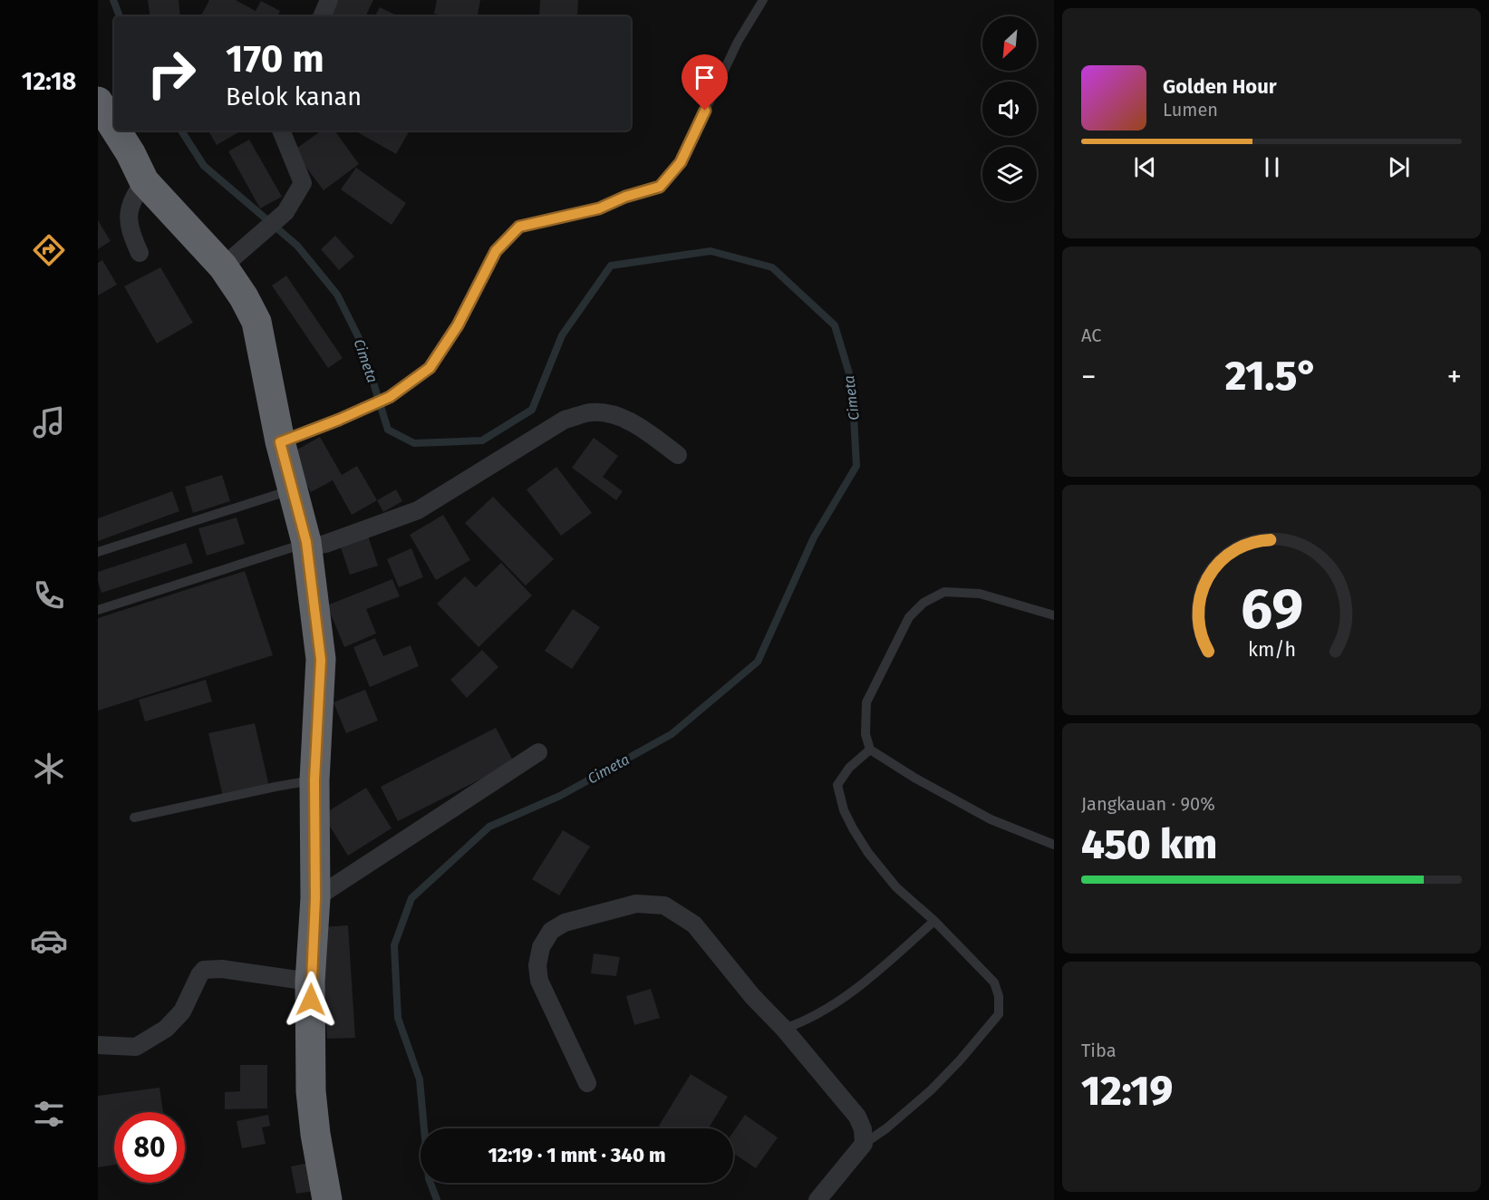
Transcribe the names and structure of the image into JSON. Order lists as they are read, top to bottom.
{
  "water": ["Cimeta"],
  "north": "bottom left",
  "page": {
    "tabs": "12:18",
    "turn": ["170 m", "Belok kanan"],
    "song": ["Golden Hour", "Lumen"],
    "tile": [
      "AC",
      ["Jangkauan · 90%", "450 km"],
      ["Tiba", "12:19"]
    ],
    "heat": ["−", "21.5°", "+"],
    "limit": "80",
    "trip": "12:19 · 1 mnt · 340 m",
    "gauge": ["69", "km/h"]
  }
}
